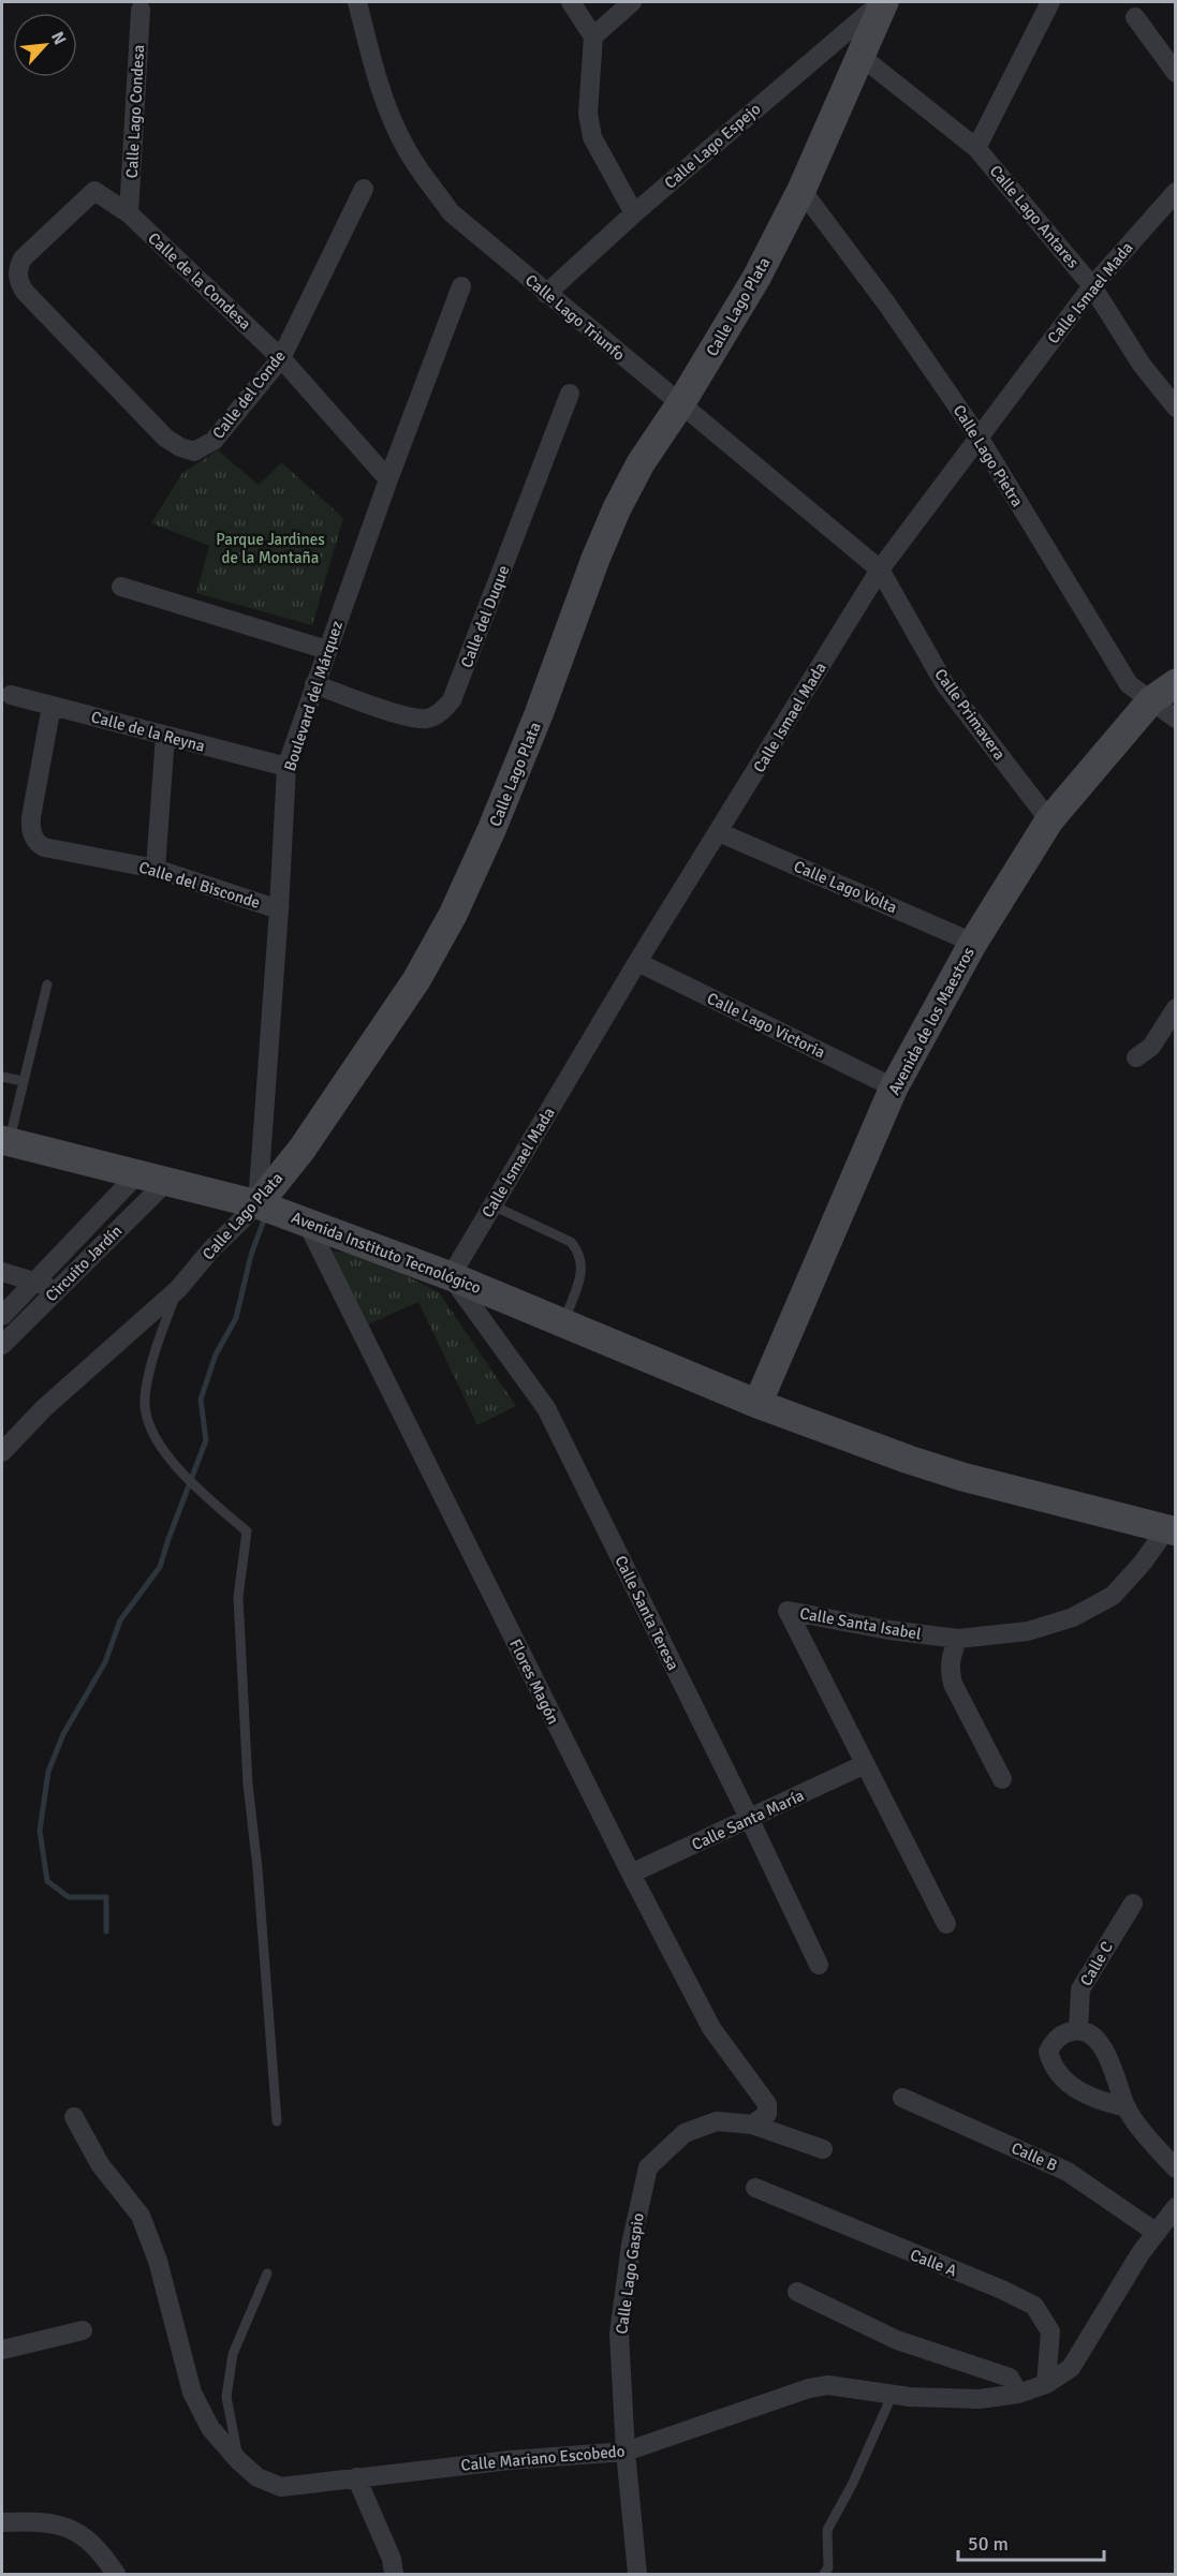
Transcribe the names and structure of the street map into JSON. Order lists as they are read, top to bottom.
{
  "streets": {
    "street": [
      "Calle Lago Condesa",
      "Calle Lago Espejo",
      "Calle Lago Antares",
      "Calle de la Condesa",
      "Calle Ismael Mada",
      "Calle Lago Plata",
      "Calle Lago Triunfo",
      "Calle del Conde",
      "Calle Lago Pietra",
      "Calle del Duque",
      "Boulevard del Márquez",
      "Calle Primavera",
      "Calle de la Reyna",
      "Calle del Bisconde",
      "Calle Lago Volta",
      "Avenida de los Maestros",
      "Calle Lago Victoria",
      "Avenida Instituto Tecnológico",
      "Circuito Jardín",
      "Calle Santa Teresa",
      "Calle Santa Isabel",
      "Flores Magón",
      "Calle Santa María",
      "Calle C",
      "Calle B",
      "Calle A",
      "Calle Lago Gaspio",
      "Calle Mariano Escobedo"
    ]
  },
  "crossings": [
    ["Calle Lago Condesa", "Calle de la Condesa"],
    ["Calle Lago Espejo", "Calle Lago Plata"],
    ["Calle Lago Espejo", "Calle Lago Triunfo"],
    ["Calle Lago Antares", "Calle Ismael Mada"],
    ["Calle Lago Antares", "Calle Lago Plata"],
    ["Calle de la Condesa", "Calle del Conde"],
    ["Calle de la Condesa", "Boulevard del Márquez"],
    ["Calle Ismael Mada", "Calle Lago Triunfo"],
    ["Calle Ismael Mada", "Calle Lago Pietra"],
    ["Calle Ismael Mada", "Calle Primavera"],
    ["Calle Ismael Mada", "Calle Lago Volta"],
    ["Calle Ismael Mada", "Calle Lago Victoria"],
    ["Calle Ismael Mada", "Avenida Instituto Tecnológico"],
    ["Calle Ismael Mada", "Calle Santa Teresa"],
    ["Calle Lago Plata", "Calle Lago Triunfo"],
    ["Calle Lago Plata", "Calle Lago Pietra"],
    ["Calle Lago Plata", "Boulevard del Márquez"],
    ["Calle Lago Plata", "Avenida Instituto Tecnológico"],
    ["Calle Lago Triunfo", "Calle Primavera"],
    ["Calle Lago Pietra", "Avenida de los Maestros"],
    ["Calle del Duque", "Boulevard del Márquez"],
    ["Boulevard del Márquez", "Calle de la Reyna"],
    ["Boulevard del Márquez", "Calle del Bisconde"],
    ["Boulevard del Márquez", "Avenida Instituto Tecnológico"],
    ["Calle Primavera", "Avenida de los Maestros"],
    ["Calle de la Reyna", "Calle del Bisconde"],
    ["Calle Lago Volta", "Avenida de los Maestros"],
    ["Avenida de los Maestros", "Calle Lago Victoria"],
    ["Avenida de los Maestros", "Avenida Instituto Tecnológico"],
    ["Avenida Instituto Tecnológico", "Circuito Jardín"],
    ["Avenida Instituto Tecnológico", "Calle Santa Teresa"],
    ["Avenida Instituto Tecnológico", "Calle Santa Isabel"],
    ["Avenida Instituto Tecnológico", "Flores Magón"],
    ["Calle Santa Teresa", "Calle Santa María"],
    ["Calle Santa Isabel", "Calle Santa María"],
    ["Flores Magón", "Calle Santa María"],
    ["Flores Magón", "Calle Lago Gaspio"],
    ["Calle B", "Calle Mariano Escobedo"],
    ["Calle A", "Calle Mariano Escobedo"],
    ["Calle Lago Gaspio", "Calle Mariano Escobedo"]
  ],
  "parks": ["Parque Jardines de la Montaña"],
  "scale_bar": "50 m",
  "north": "top right"
}
